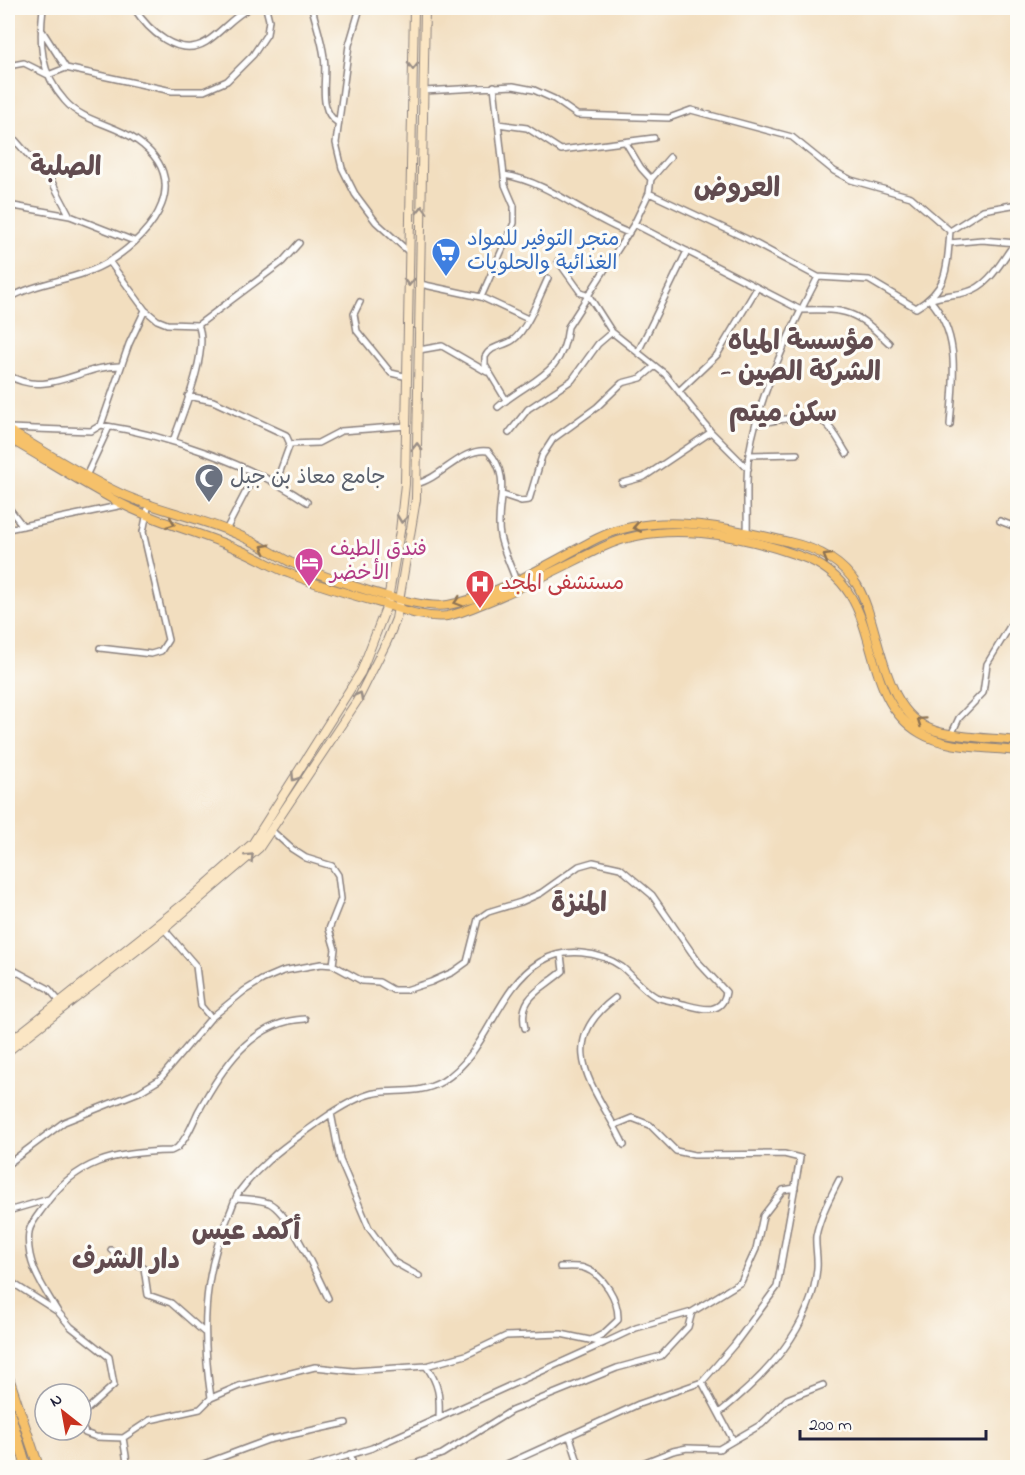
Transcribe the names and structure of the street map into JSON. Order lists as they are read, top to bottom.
{
  "districts": [
    "الصلبة",
    "العروض",
    "مؤسسة المياه - الشركة الصين",
    "سكن ميتم",
    "المنزة",
    "أكمد عيس",
    "دار الشرف"
  ],
  "places": {
    "supermarket": ["متجر التوفير للمواد الغذائية والحلويات"],
    "mosque": ["جامع معاذ بن جبل"],
    "hotel": ["فندق الطيف الأخضر"],
    "hospital": ["مستشفى المجد"]
  },
  "scale_bar": "200 m",
  "north": "top left"
}
